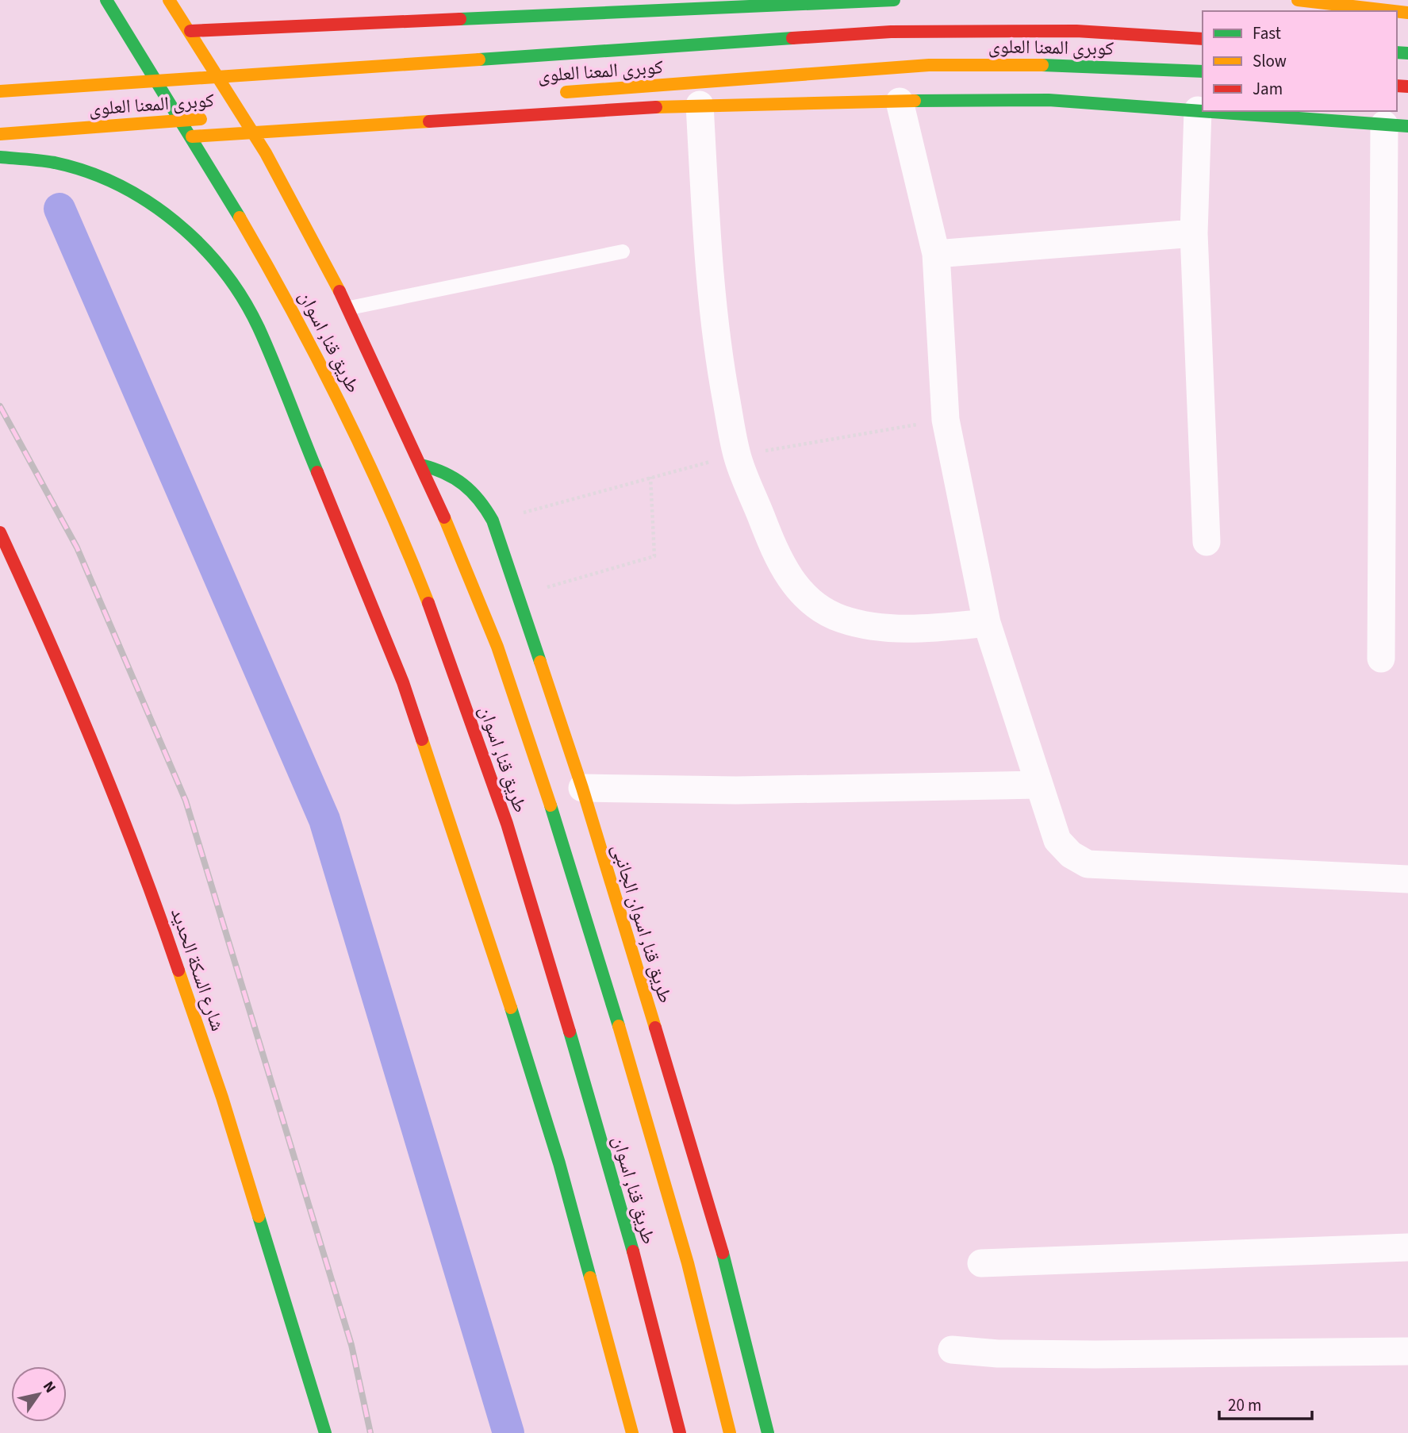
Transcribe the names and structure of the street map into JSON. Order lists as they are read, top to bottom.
{
  "streets": {
    "main road": [
      "كوبرى المعنا العلوى",
      "طريق قنا, اسوان",
      "طريق قنا, اسوان الجانبى",
      "شارع السكة الحديد"
    ]
  },
  "crossings": [
    ["طريق قنا, اسوان", "طريق قنا, اسوان الجانبى"]
  ],
  "legend": ["Fast", "Slow", "Jam"],
  "scale_bar": "20 m",
  "north": "top right"
}
